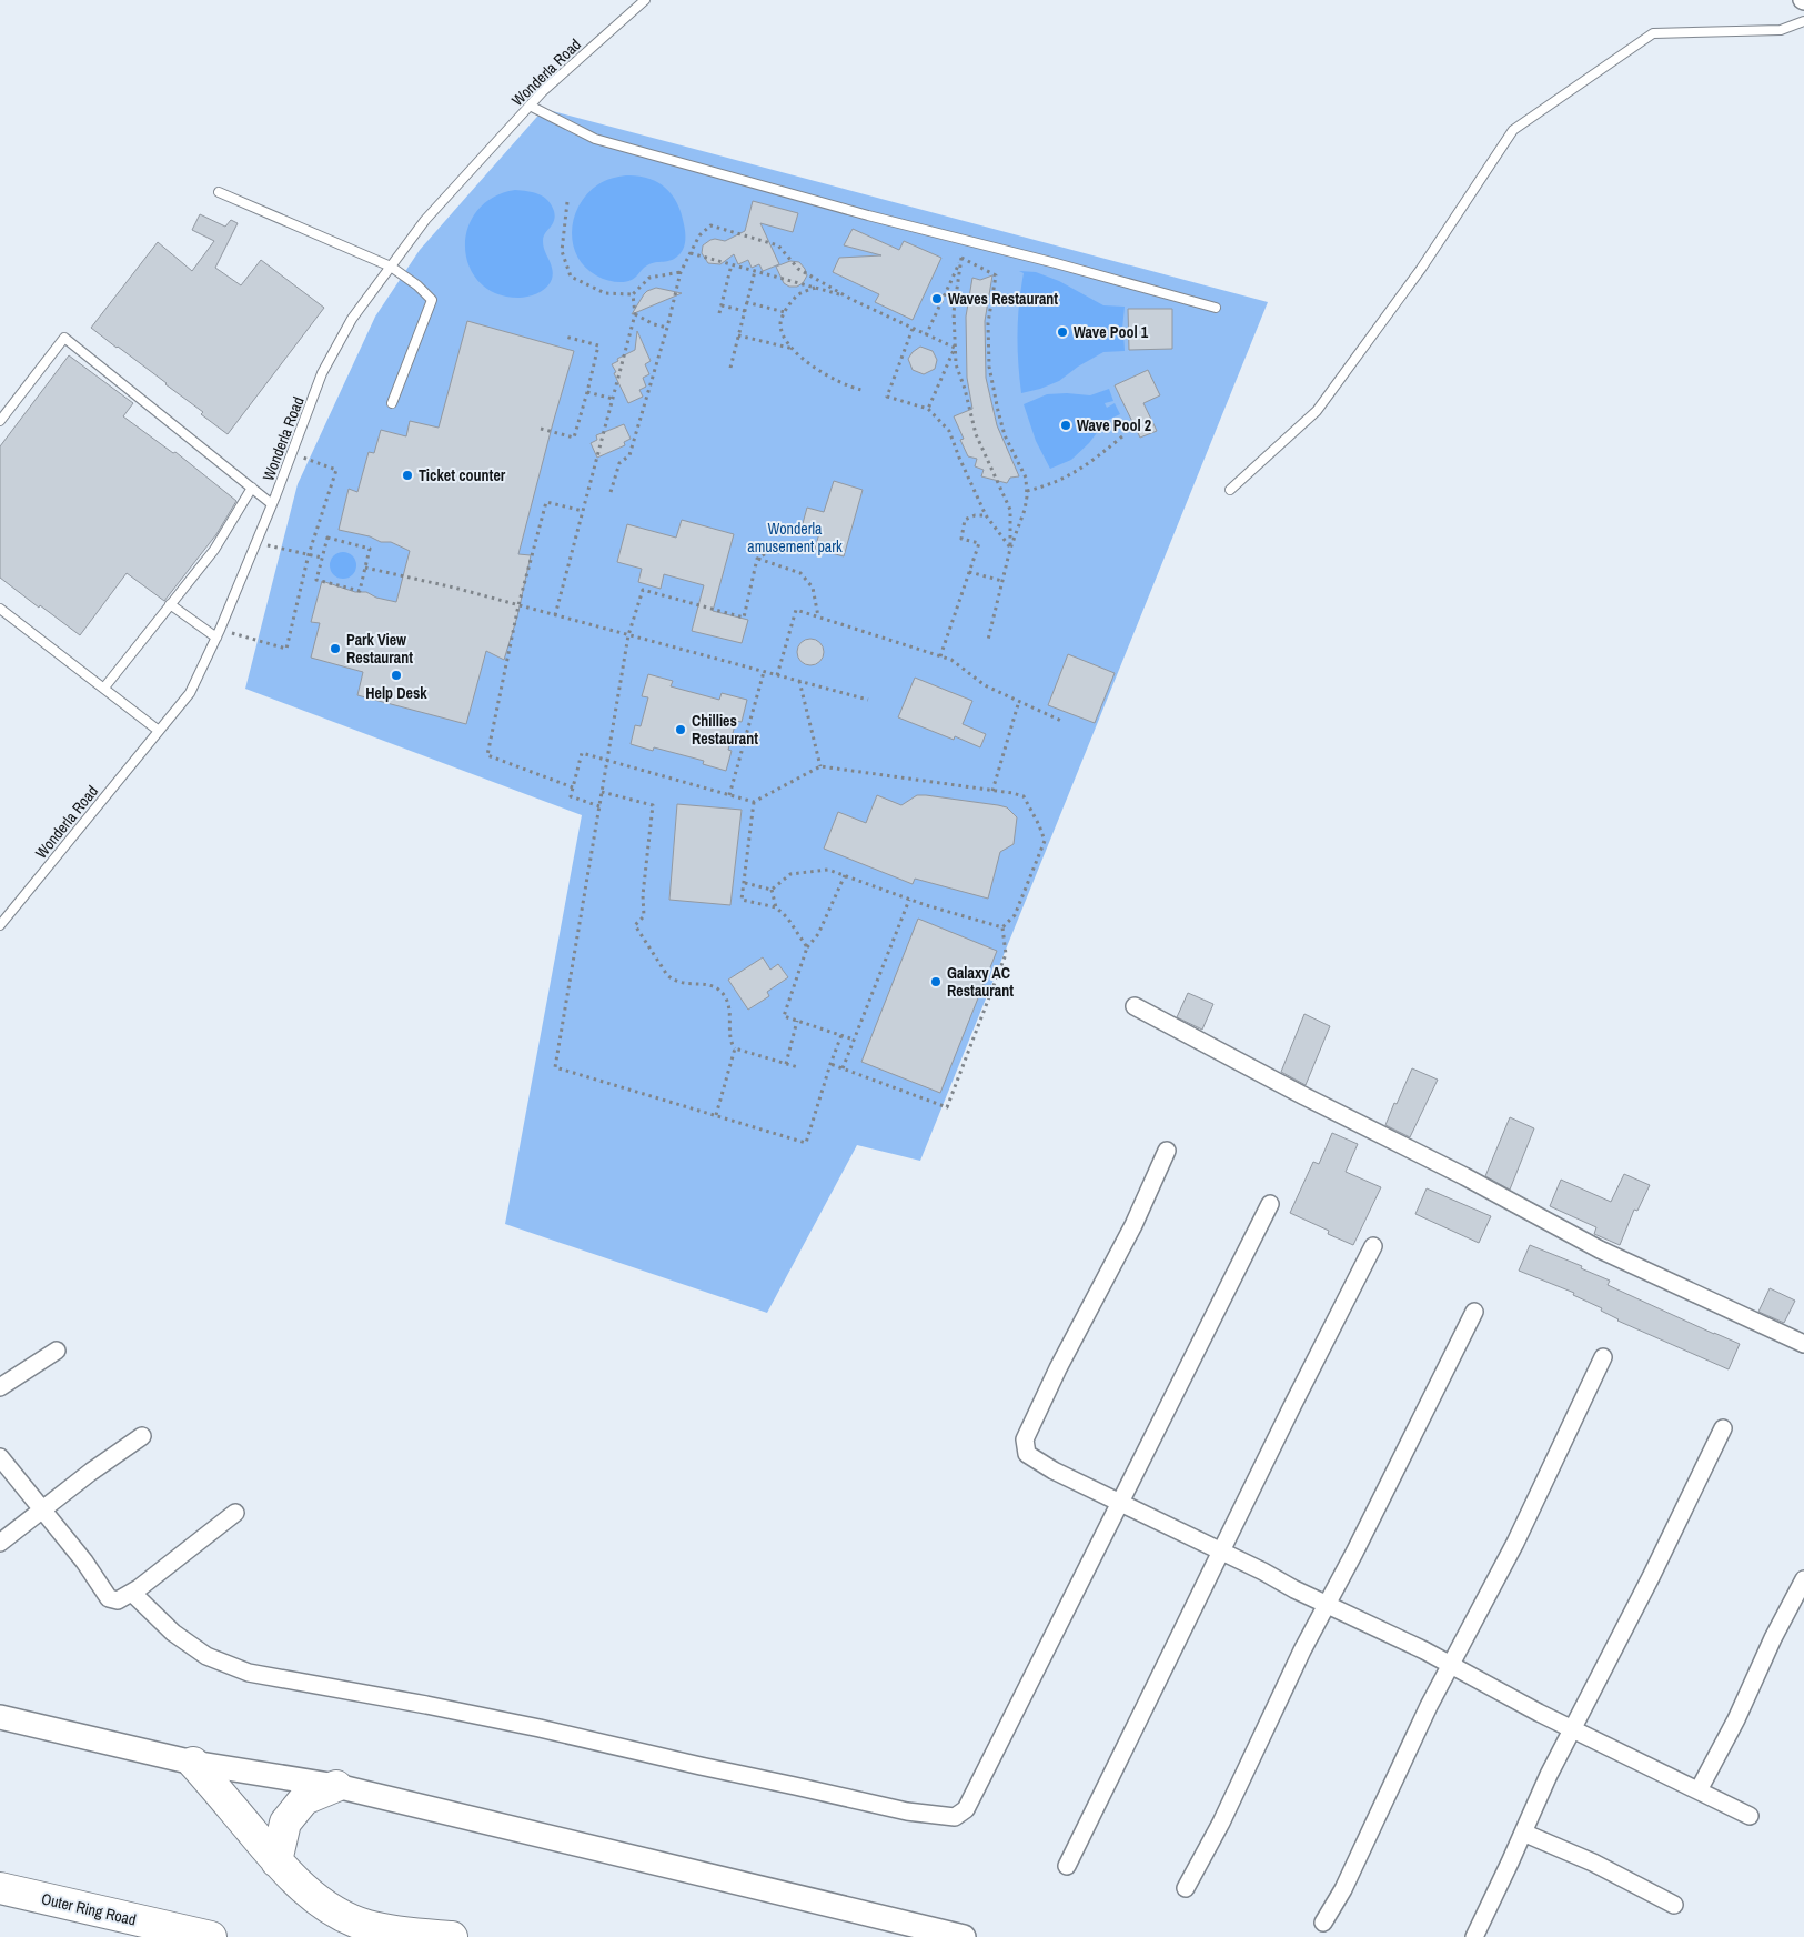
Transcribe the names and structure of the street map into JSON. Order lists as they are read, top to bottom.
{
  "streets": {
    "highway": ["Outer Ring Road"],
    "lane": ["Wonderla Road"]
  },
  "parks": ["Wonderla amusement park"],
  "places": [
    "Waves Restaurant",
    "Wave Pool 1",
    "Wave Pool 2",
    "Ticket counter",
    "Park View Restaurant",
    "Help Desk",
    "Chillies Restaurant",
    "Galaxy AC Restaurant"
  ]
}
